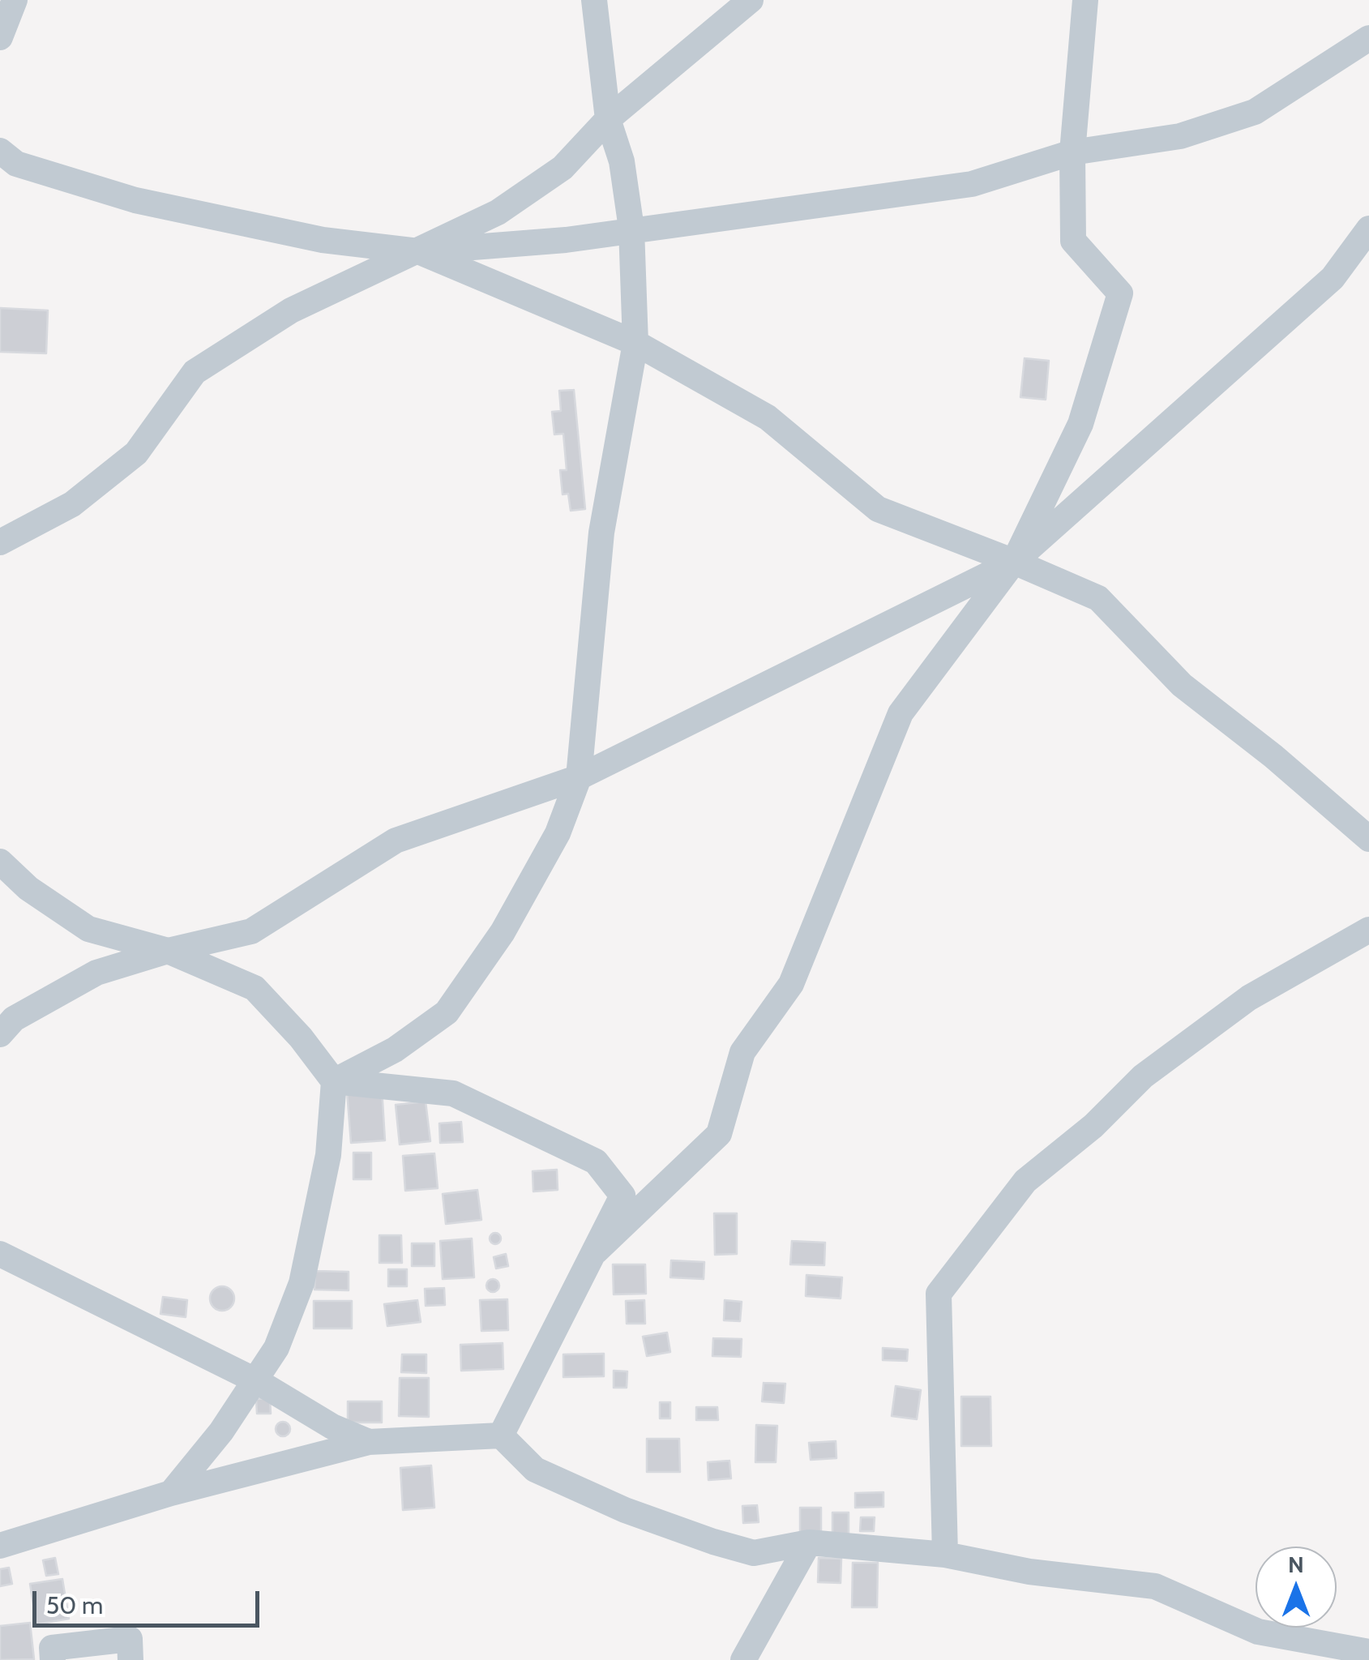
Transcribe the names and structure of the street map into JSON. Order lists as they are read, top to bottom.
{
  "scale_bar": "50 m",
  "north": "top"
}
